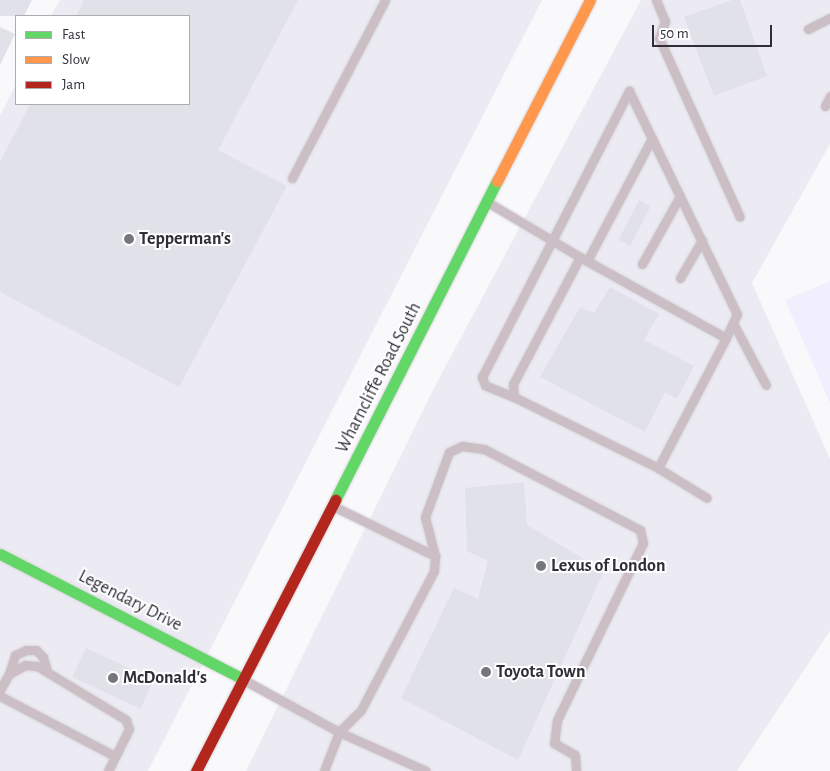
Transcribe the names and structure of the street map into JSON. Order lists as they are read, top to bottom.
{
  "streets": {
    "main road": ["Wharncliffe Road South", "Legendary Drive"]
  },
  "crossings": [
    ["Wharncliffe Road South", "Legendary Drive"]
  ],
  "places": [
    "Tepperman's",
    "Lexus of London",
    "Toyota Town",
    "McDonald's"
  ],
  "legend": ["Fast", "Slow", "Jam"],
  "scale_bar": "50 m"
}
